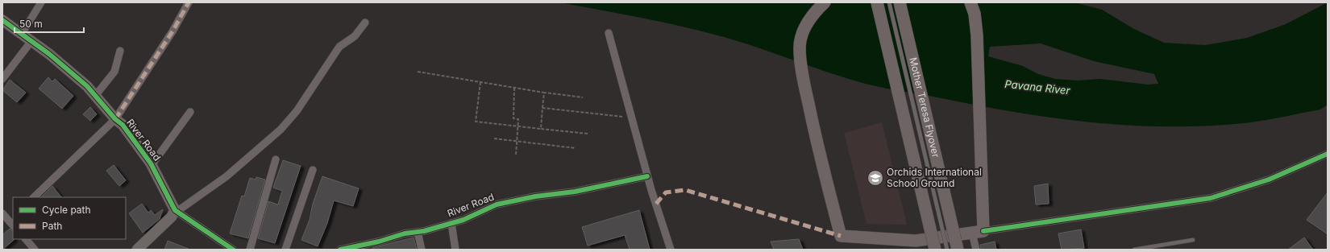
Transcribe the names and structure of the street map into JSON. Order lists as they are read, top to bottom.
{
  "streets": {
    "main road": ["Mother Teresa Flyover"],
    "street": ["River Road"]
  },
  "water": ["Pavana River"],
  "places": {
    "school or university": ["Orchids International School Ground"]
  },
  "legend": ["Cycle path", "Path"],
  "scale_bar": "50 m"
}
